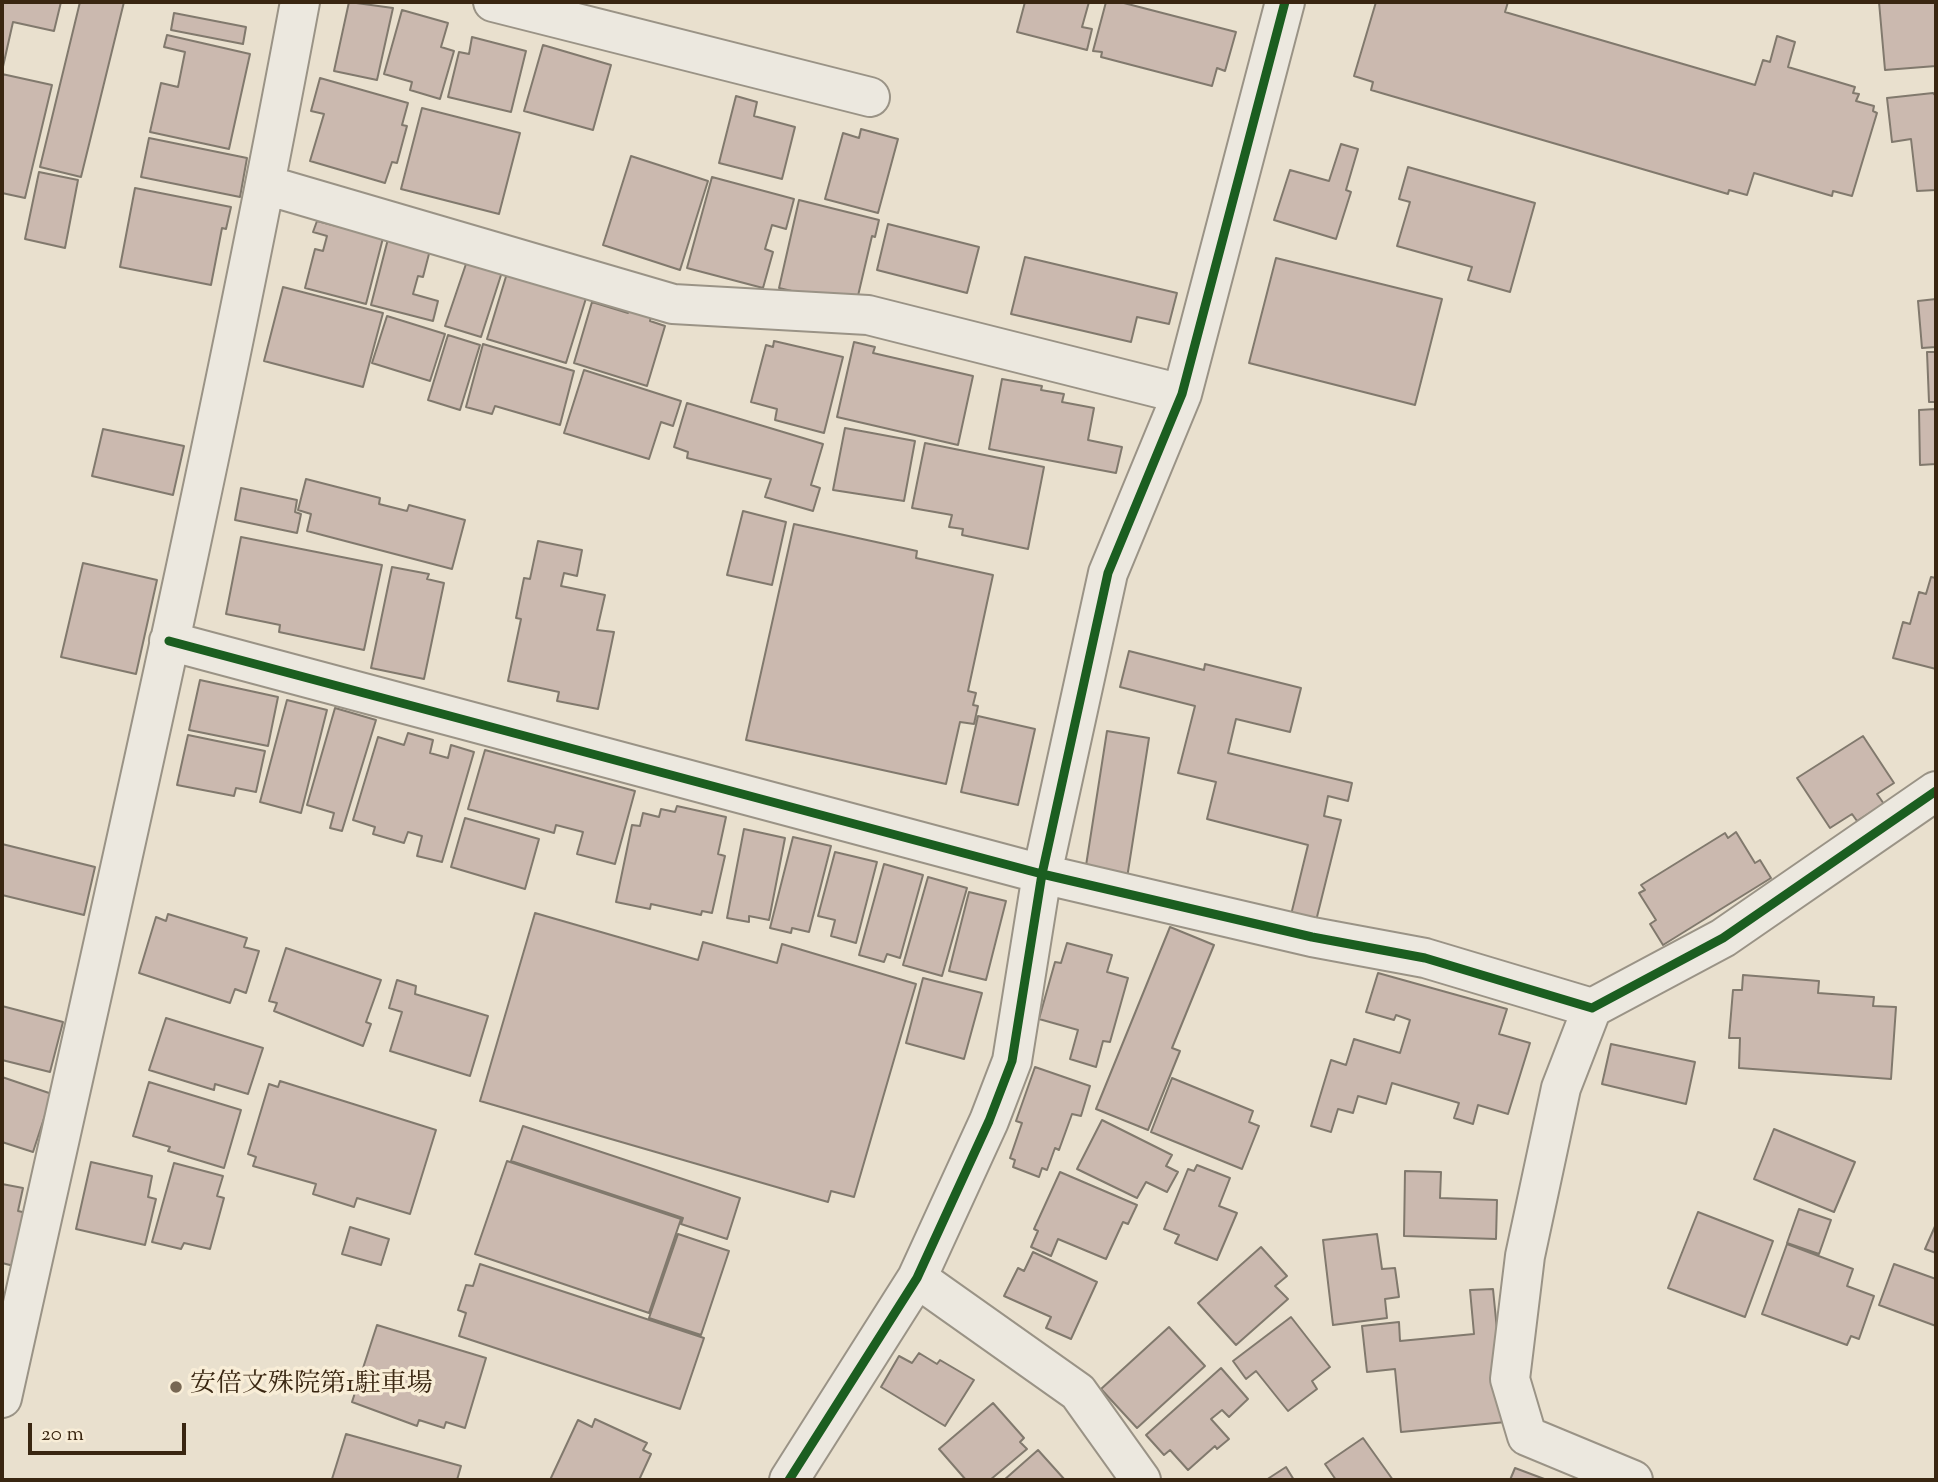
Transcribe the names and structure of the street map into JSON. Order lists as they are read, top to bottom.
{
  "places": ["安倍文殊院第1駐車場"],
  "scale_bar": "20 m"
}
